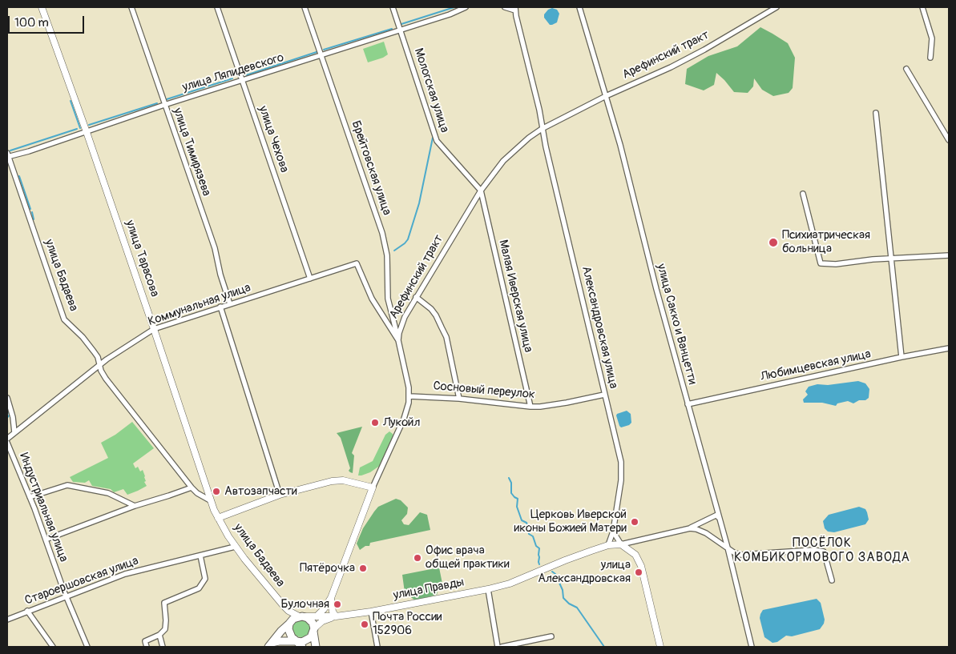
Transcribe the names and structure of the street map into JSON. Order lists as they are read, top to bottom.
{
  "streets": {
    "street": [
      "Арефинский тракт",
      "улица Ляпидевского",
      "Мологская улица",
      "улица Чехова",
      "улица Тимирязева",
      "Брейтовская улица",
      "улица Тарасова",
      "улица Бадаева",
      "Малая Иверская улица",
      "Коммунальная улица",
      "улица Сакко и Ванцетти",
      "Александровская улица",
      "Любимцевская улица",
      "Сосновый переулок",
      "Индустриальная улица",
      "Староершовская улица",
      "улица Правды"
    ]
  },
  "crossings": [
    ["Арефинский тракт", "Мологская улица"],
    ["Арефинский тракт", "Брейтовская улица"],
    ["Арефинский тракт", "Малая Иверская улица"],
    ["Арефинский тракт", "Коммунальная улица"],
    ["Арефинский тракт", "улица Сакко и Ванцетти"],
    ["Арефинский тракт", "Александровская улица"],
    ["Арефинский тракт", "Сосновый переулок"],
    ["Арефинский тракт", "улица Правды"],
    ["улица Ляпидевского", "Мологская улица"],
    ["улица Ляпидевского", "улица Чехова"],
    ["улица Ляпидевского", "улица Тимирязева"],
    ["улица Ляпидевского", "Брейтовская улица"],
    ["улица Ляпидевского", "улица Тарасова"],
    ["улица Ляпидевского", "улица Бадаева"],
    ["Мологская улица", "Малая Иверская улица"],
    ["улица Чехова", "Коммунальная улица"],
    ["улица Тимирязева", "Коммунальная улица"],
    ["Брейтовская улица", "Коммунальная улица"],
    ["улица Тарасова", "улица Бадаева"],
    ["улица Тарасова", "Коммунальная улица"],
    ["улица Бадаева", "Коммунальная улица"],
    ["улица Бадаева", "Староершовская улица"],
    ["улица Бадаева", "улица Правды"],
    ["Малая Иверская улица", "Сосновый переулок"],
    ["улица Сакко и Ванцетти", "Любимцевская улица"],
    ["улица Сакко и Ванцетти", "улица Правды"],
    ["Александровская улица", "Сосновый переулок"],
    ["Александровская улица", "улица Правды"],
    ["Индустриальная улица", "Староершовская улица"]
  ],
  "districts": ["ПОСЁЛОК КОМБИКОРМОВОГО ЗАВОДА"],
  "places": [
    "Психиатрическая больница",
    "Лукойл",
    "Автозапчасти",
    "Церковь Иверской иконы Божией Матери",
    "Офис врача общей практики",
    "Пятёрочка",
    "улица Александровская",
    "Булочная",
    "Почта России 152906"
  ],
  "scale_bar": "100 m"
}
